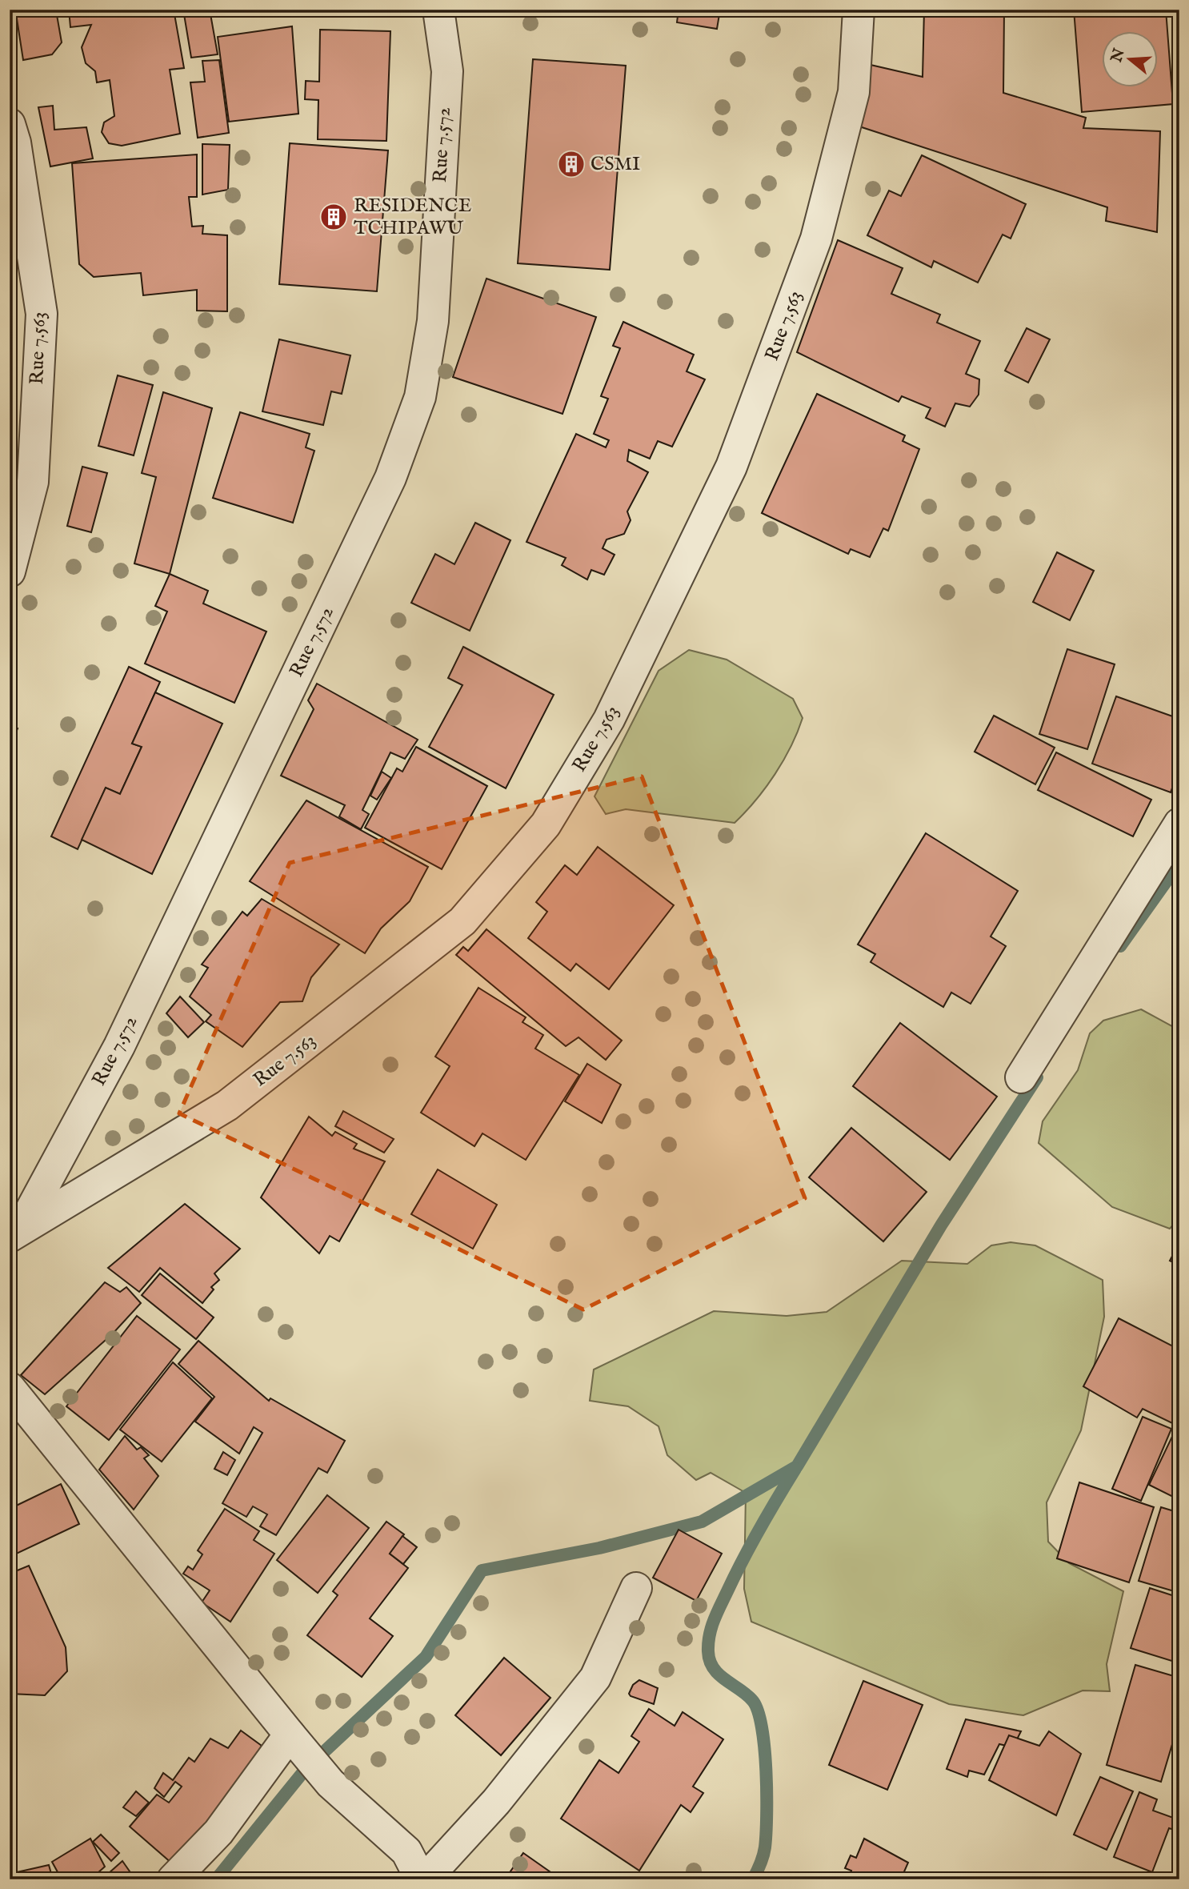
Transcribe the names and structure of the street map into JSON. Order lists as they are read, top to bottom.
{
  "streets": {
    "street": ["Rue 7.572", "Rue 7.563"]
  },
  "crossings": [
    ["Rue 7.572", "Rue 7.563"]
  ],
  "places": {
    "building": ["CSMI", "RESIDENCE TCHIPAWU"]
  },
  "north": "left"
}
